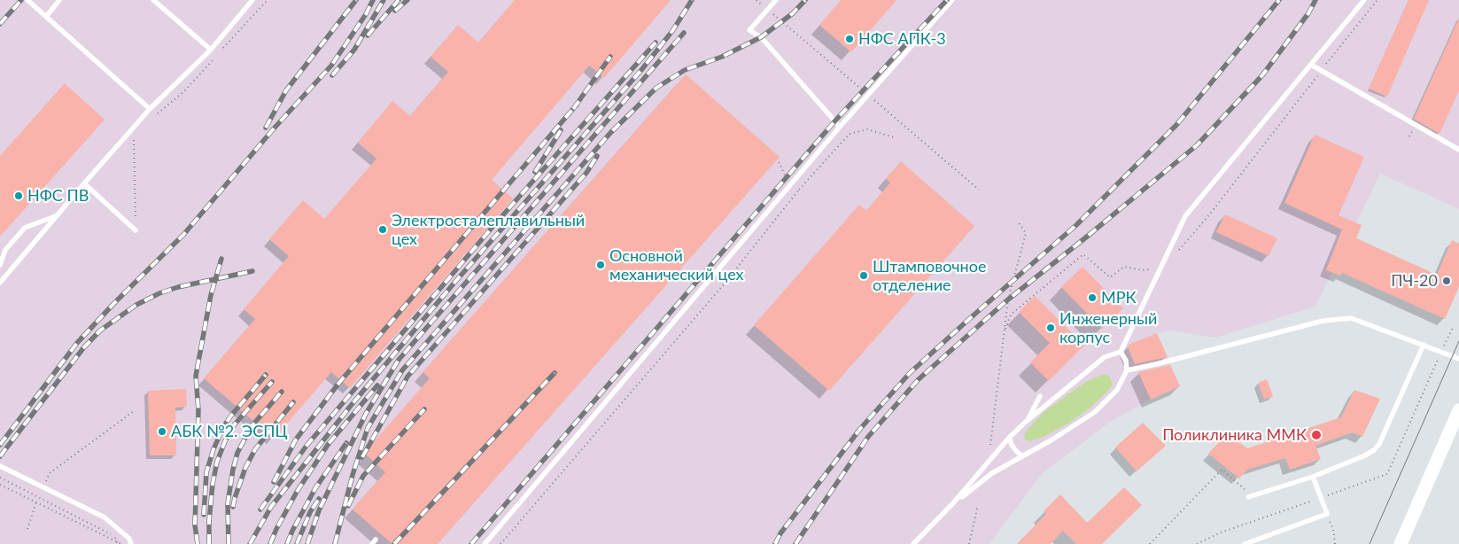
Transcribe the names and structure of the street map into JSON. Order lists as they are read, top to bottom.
{
  "places": [
    "НФС АПК-3",
    "НФС ПВ",
    "Электросталеплавильный цех",
    "Основной механический цех",
    "Штамповочное отделение",
    "ПЧ-20",
    "МРК",
    "Инженерный корпус",
    "АБК №2. ЭСПЦ",
    "Поликлиника ММК"
  ]
}
